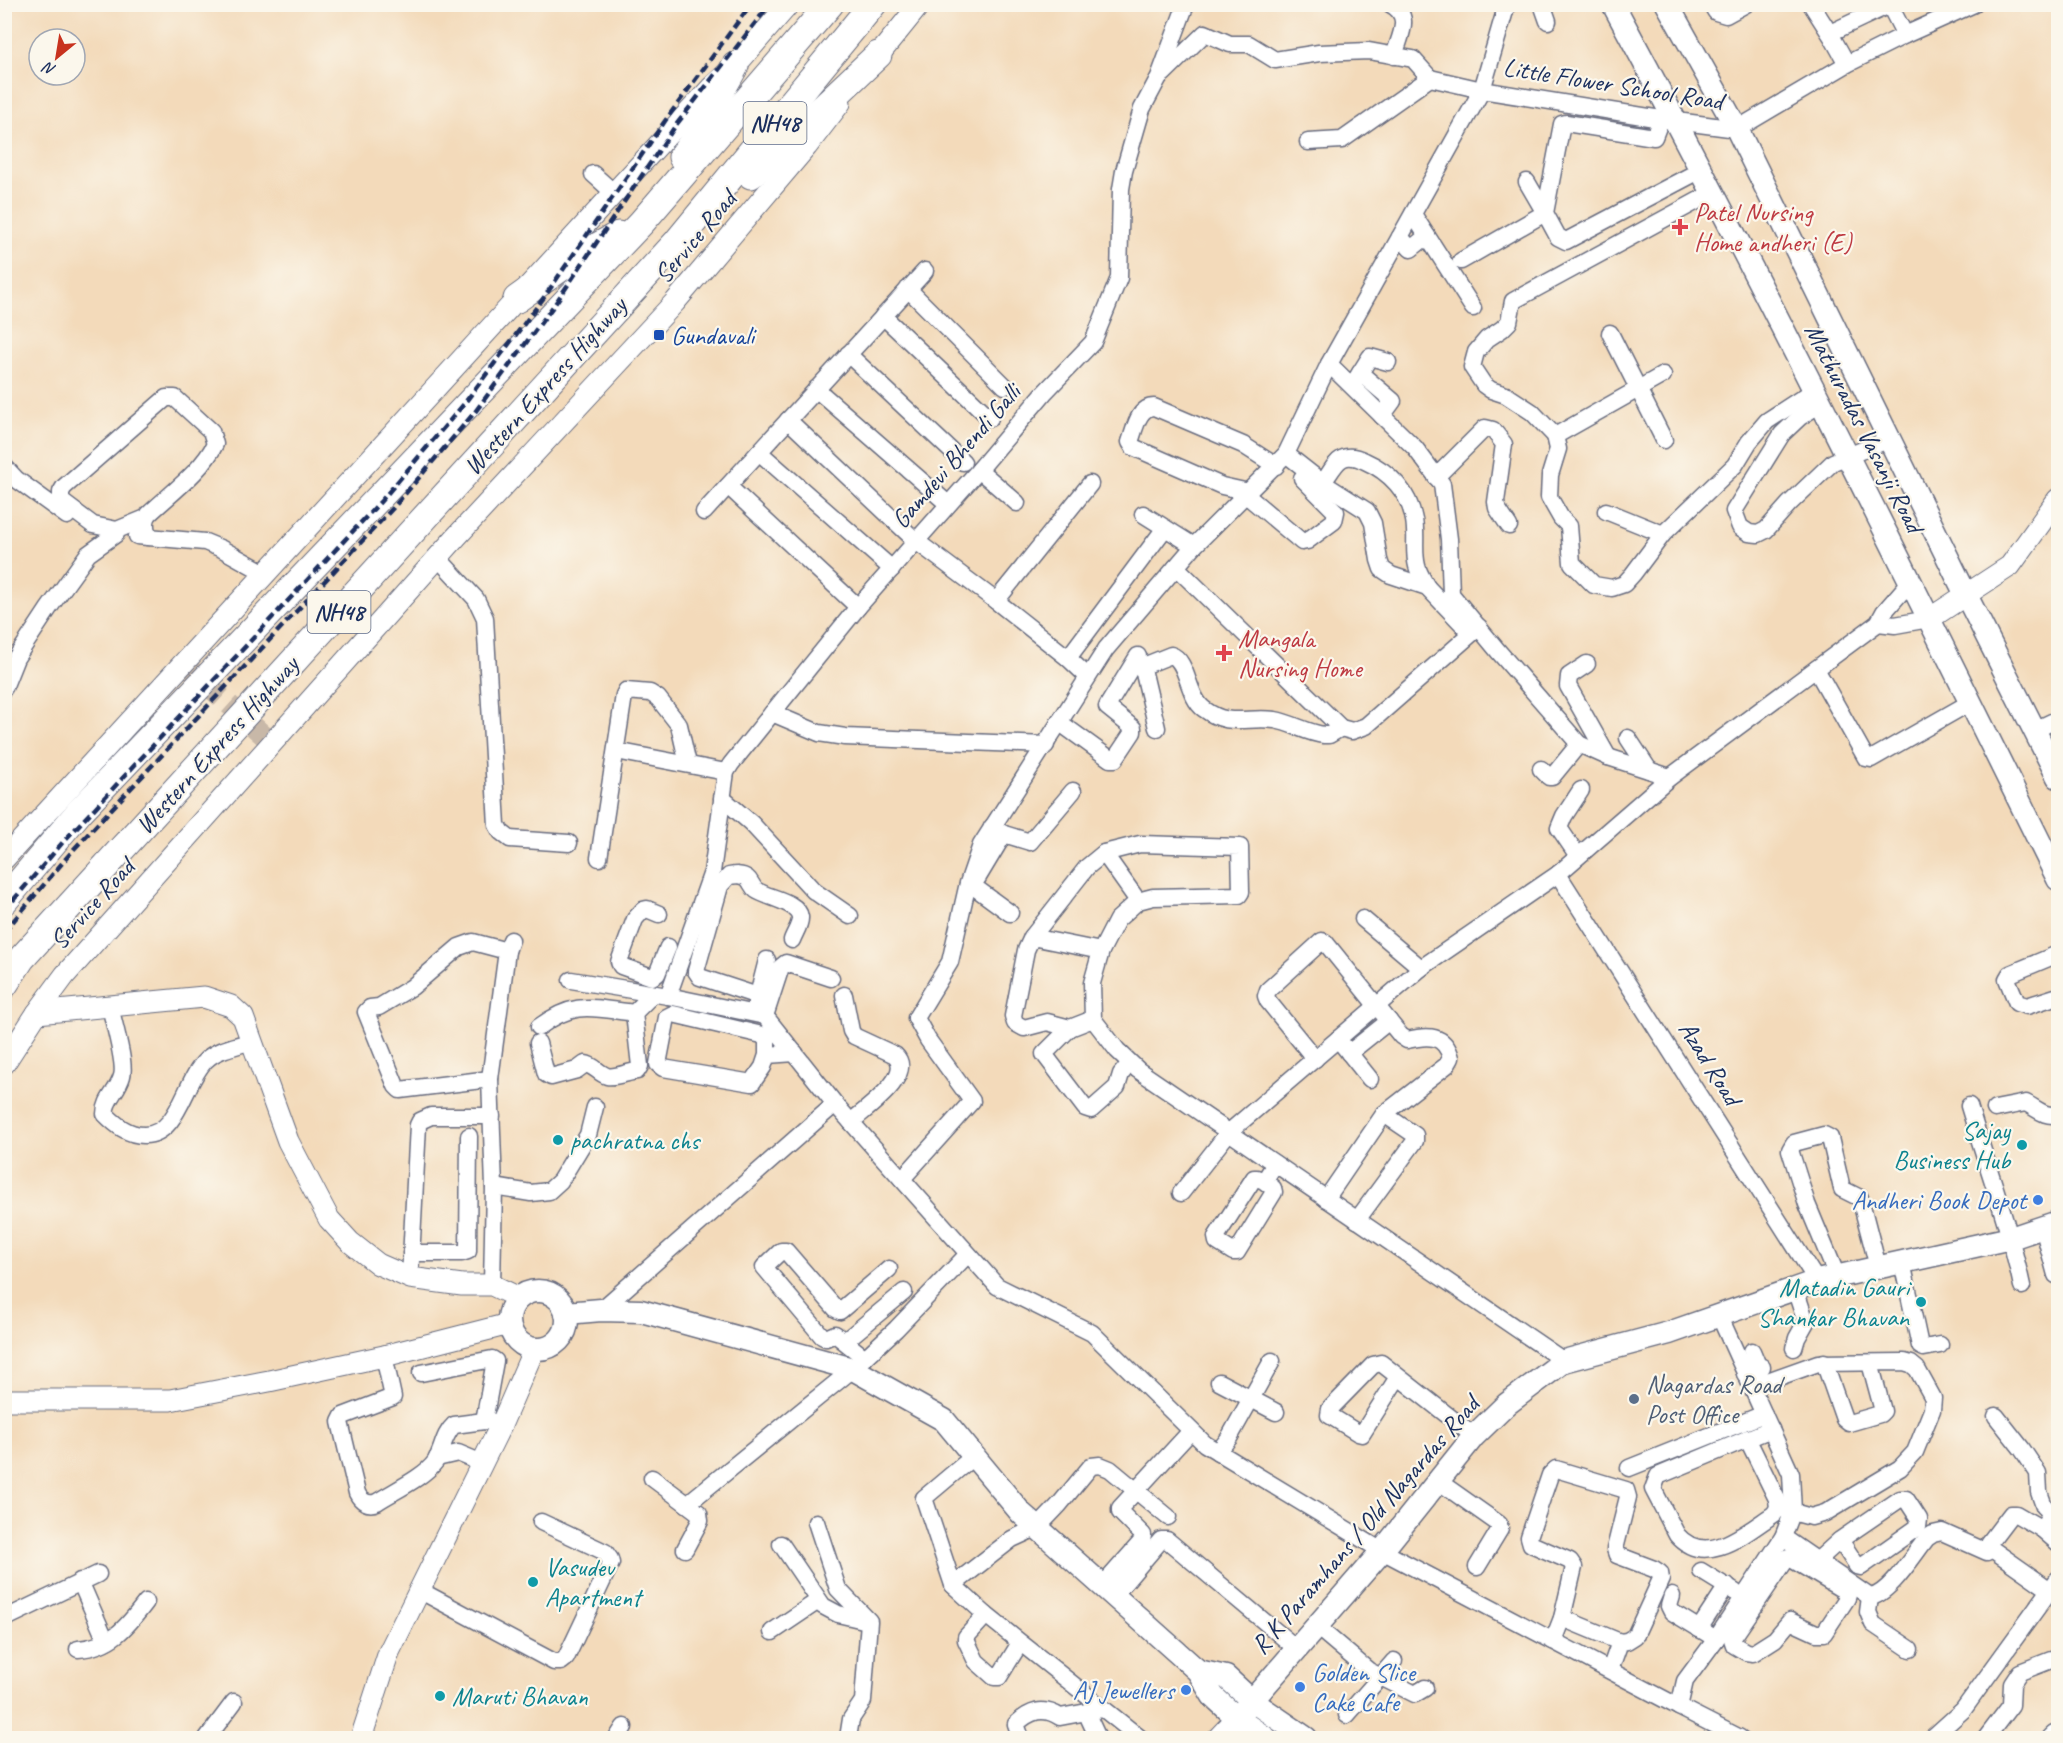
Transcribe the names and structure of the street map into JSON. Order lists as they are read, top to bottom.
{
  "streets": {
    "highway": ["NH48", "Western Express Highway"],
    "main road": ["Mathuradas Vasanji Road", "R K Paramhans / Old Nagardas Road"],
    "street": [
      "Little Flower School Road",
      "Service Road",
      "Gamdevi Bhendi Galli",
      "Azad Road"
    ]
  },
  "crossings": [
    ["Little Flower School Road", "Mathuradas Vasanji Road"],
    ["NH48", "Western Express Highway"],
    ["Azad Road", "R K Paramhans / Old Nagardas Road"]
  ],
  "places": {
    "health": ["Patel Nursing Home andheri (E)", "Mangala Nursing Home"],
    "transit": ["Gundavali"],
    "other": [
      "pachratna chs",
      "Sajay Business Hub",
      "Andheri Book Depot",
      "Matadin Gauri Shankar Bhavan",
      "Nagardas Road Post Office",
      "Vasudev Apartment",
      "Golden Slice Cake Cafe",
      "AJ Jewellers",
      "Maruti Bhavan"
    ]
  },
  "north": "bottom left"
}
